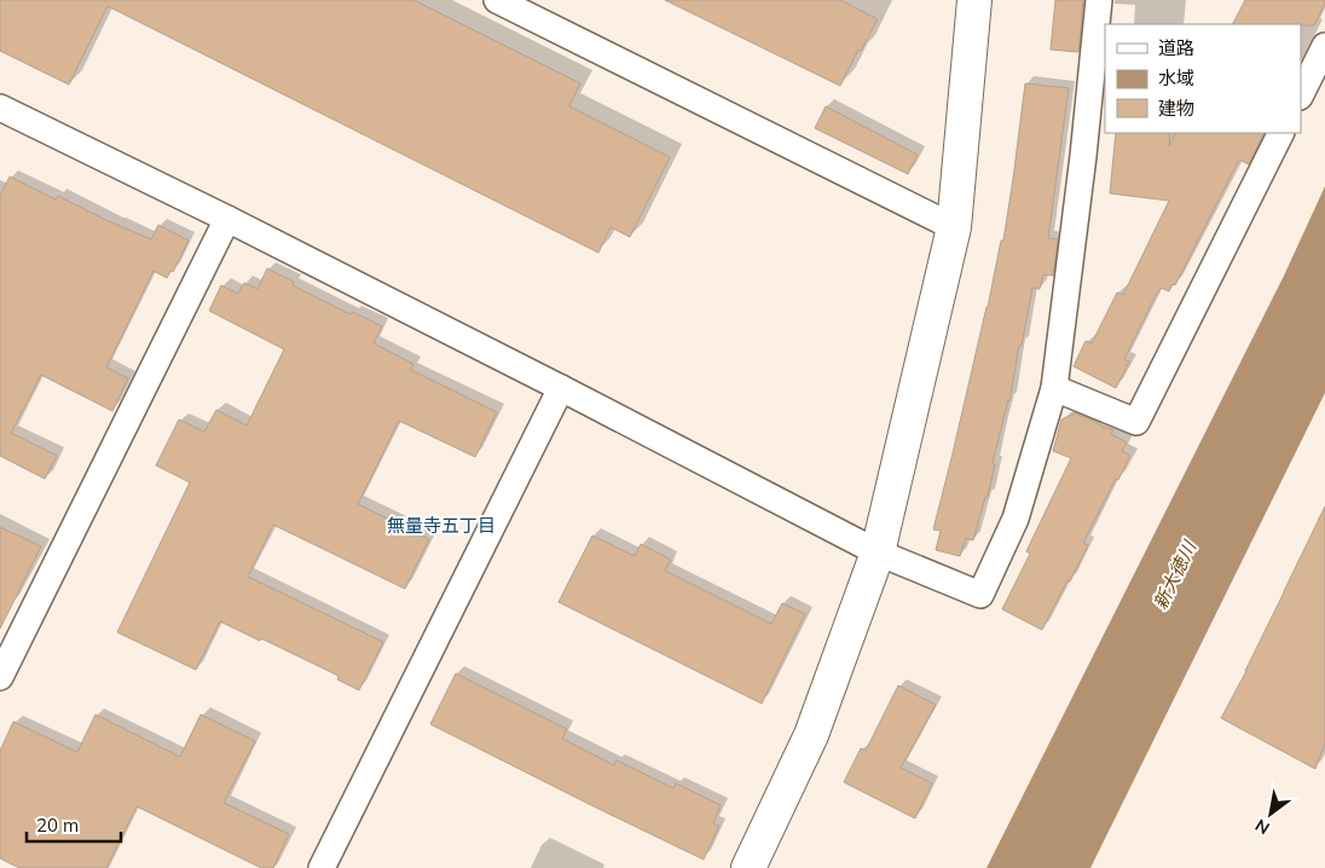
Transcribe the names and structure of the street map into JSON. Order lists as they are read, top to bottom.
{
  "districts": ["無量寺五丁目"],
  "water": ["新大徳川"],
  "legend": ["道路", "水域", "建物"],
  "scale_bar": "20 m",
  "north": "bottom left"
}
